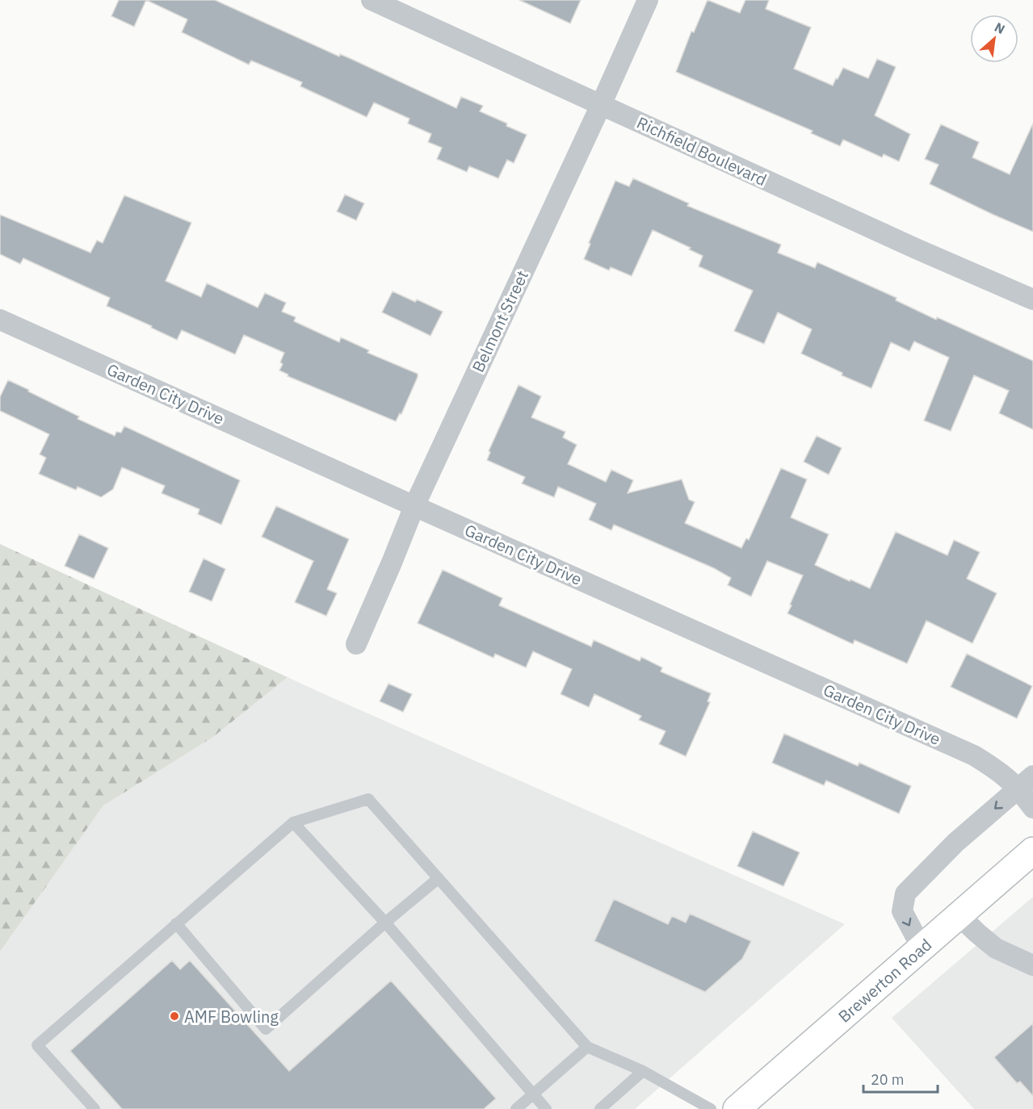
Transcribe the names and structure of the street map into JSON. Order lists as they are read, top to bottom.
{
  "streets": {
    "main road": ["Brewerton Road"],
    "street": ["Richfield Boulevard", "Belmont Street", "Garden City Drive"]
  },
  "crossings": [
    ["Richfield Boulevard", "Belmont Street"],
    ["Belmont Street", "Garden City Drive"]
  ],
  "places": ["AMF Bowling"],
  "scale_bar": "20 m",
  "north": "top right"
}
